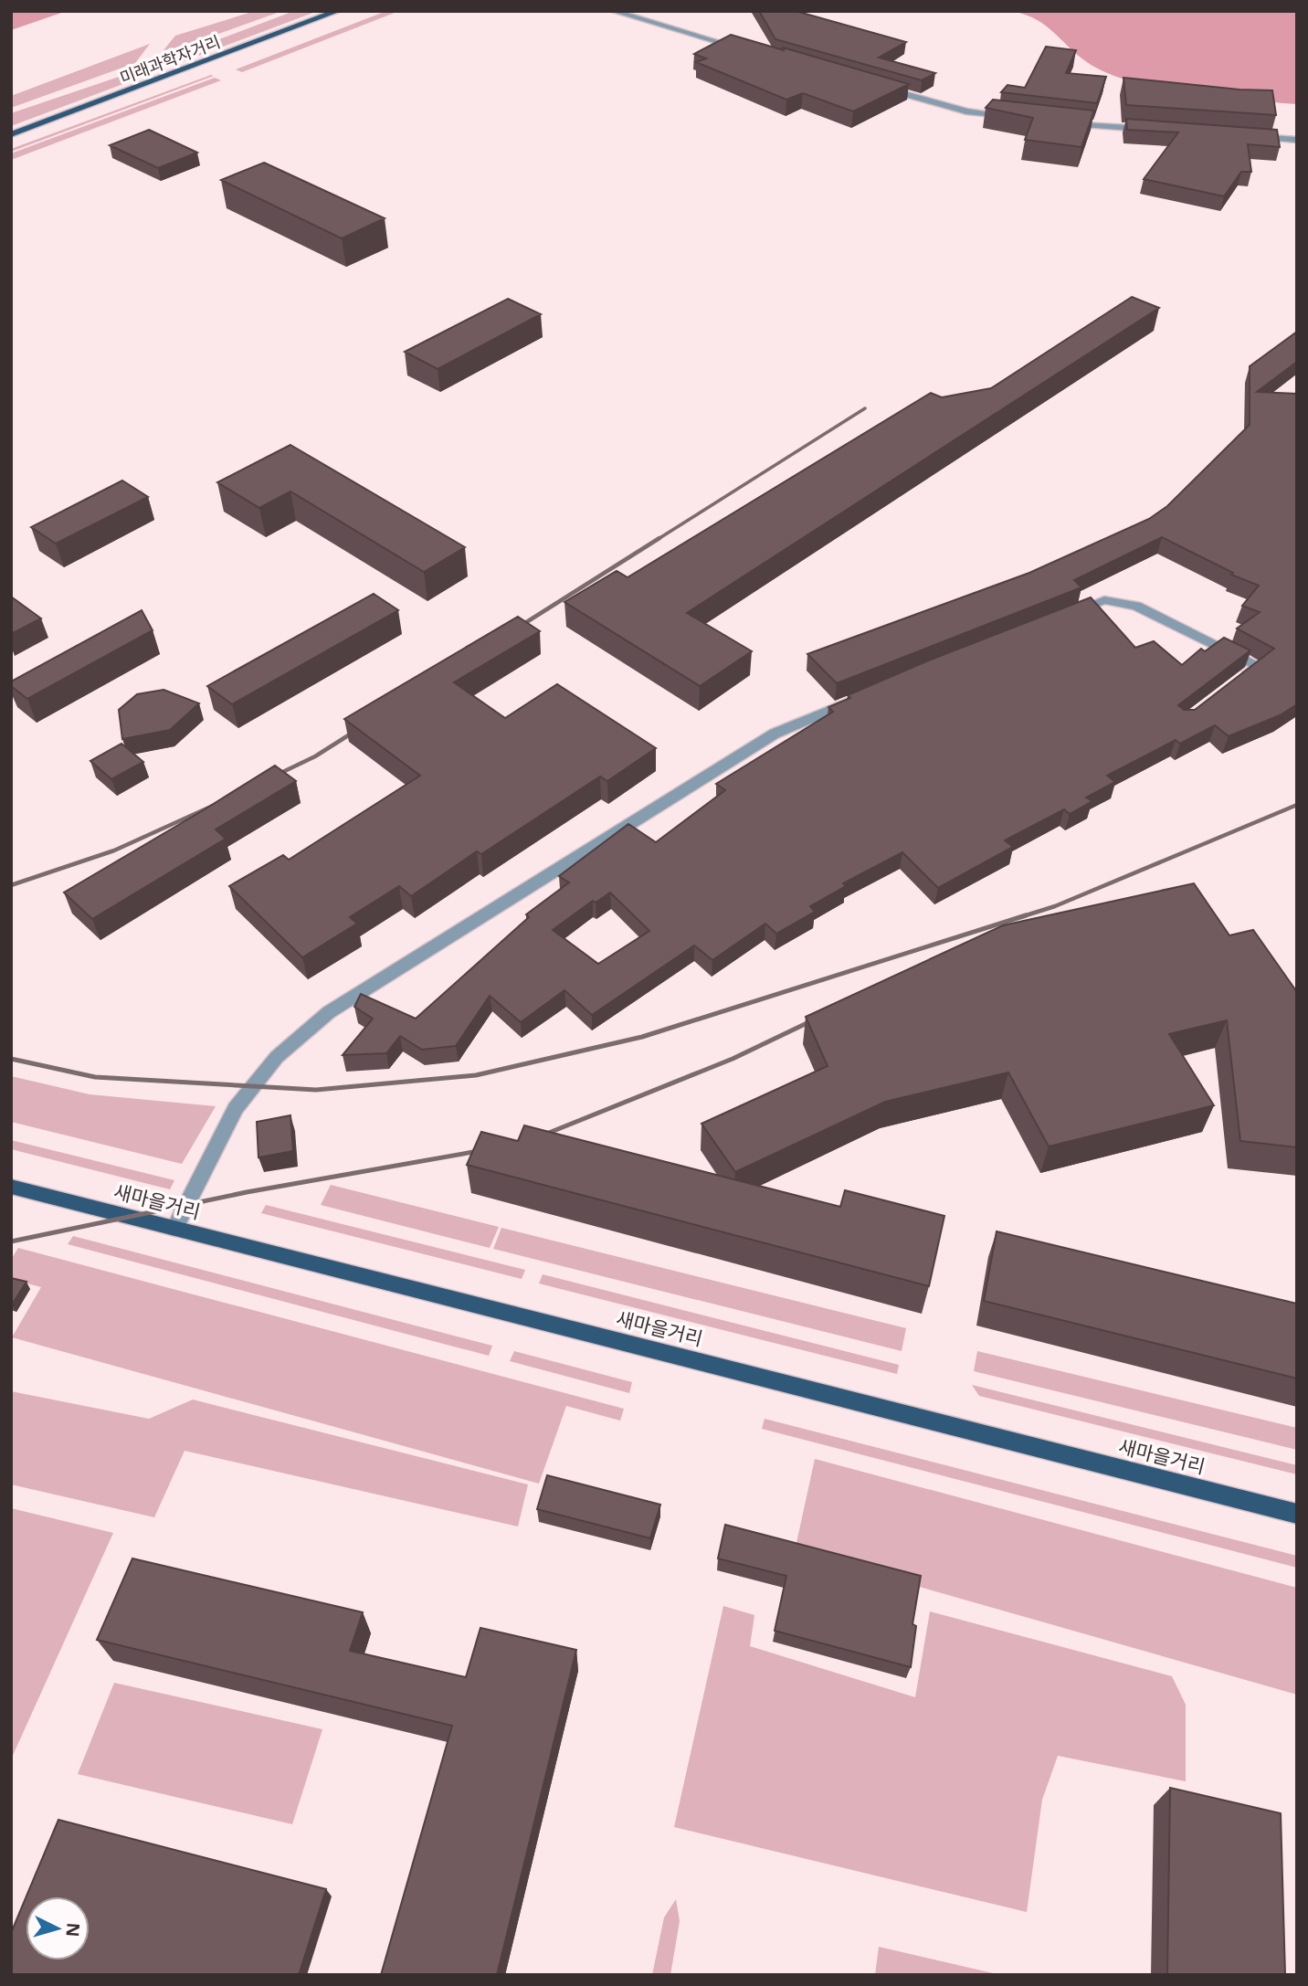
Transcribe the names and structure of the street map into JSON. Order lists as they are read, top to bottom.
{
  "streets": {
    "main road": ["미래과학자거리", "새마을거리"]
  },
  "north": "right"
}
